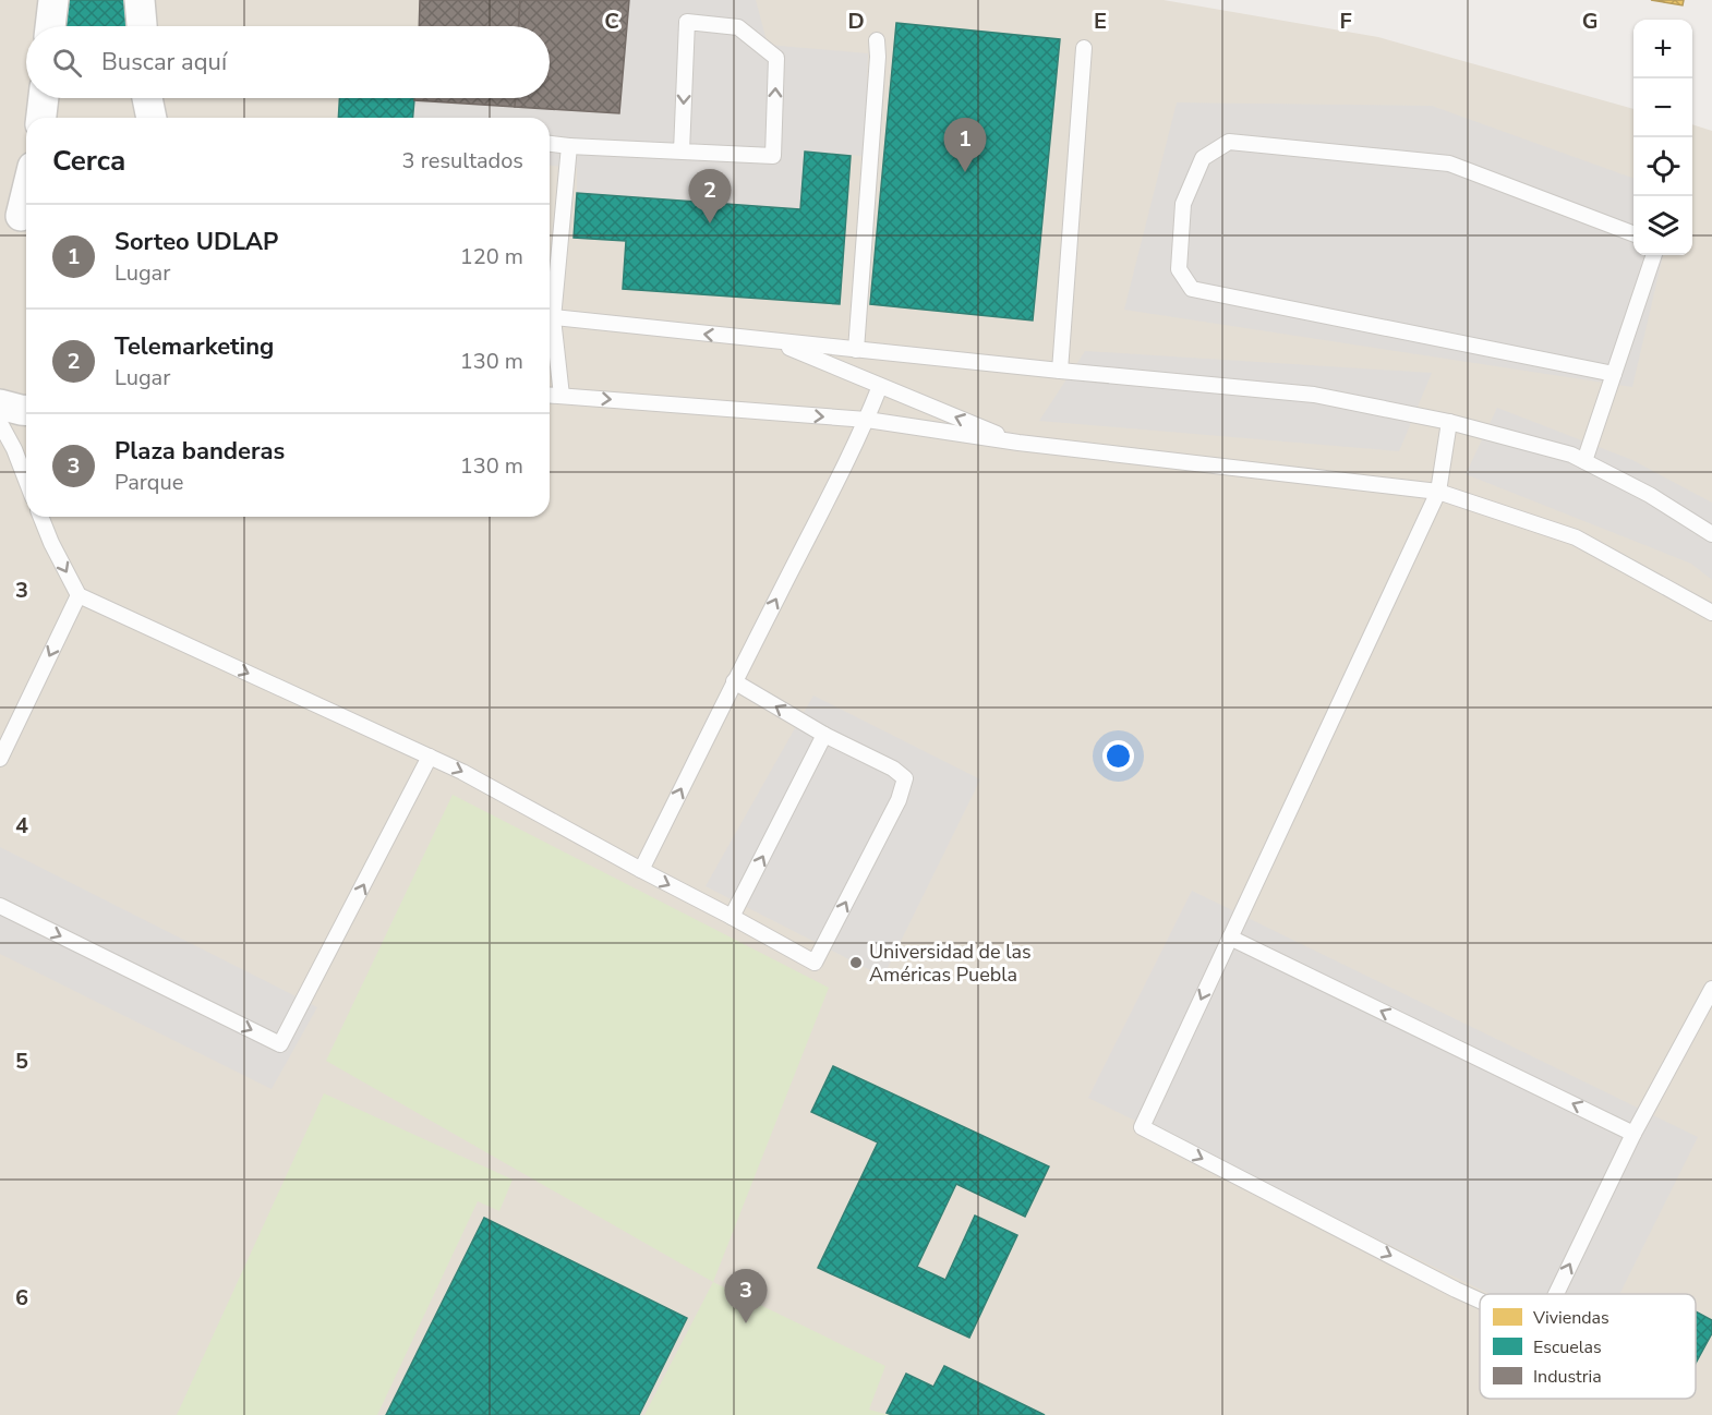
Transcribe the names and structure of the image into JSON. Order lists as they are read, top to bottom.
{
  "places": ["Universidad de las Américas Puebla"],
  "legend": ["Viviendas", "Escuelas", "Industria"],
  "page": {
    "map_buttons": ["+", "−"],
    "search": "Buscar aquí",
    "pins": ["1", "2", "3"],
    "heading": ["Cerca", "3 resultados"],
    "list": [
      {
        "mark": "1",
        "name": "Sorteo UDLAP",
        "note": "Lugar",
        "value": "120 m"
      },
      {
        "mark": "2",
        "name": "Telemarketing",
        "note": "Lugar",
        "value": "130 m"
      },
      {
        "mark": "3",
        "name": "Plaza banderas",
        "note": "Parque",
        "value": "130 m"
      }
    ]
  },
  "grid": {
    "columns": [
      "C",
      "D",
      "E",
      "F",
      "G"
    ],
    "rows": [
      "3",
      "4",
      "5",
      "6"
    ]
  }
}
